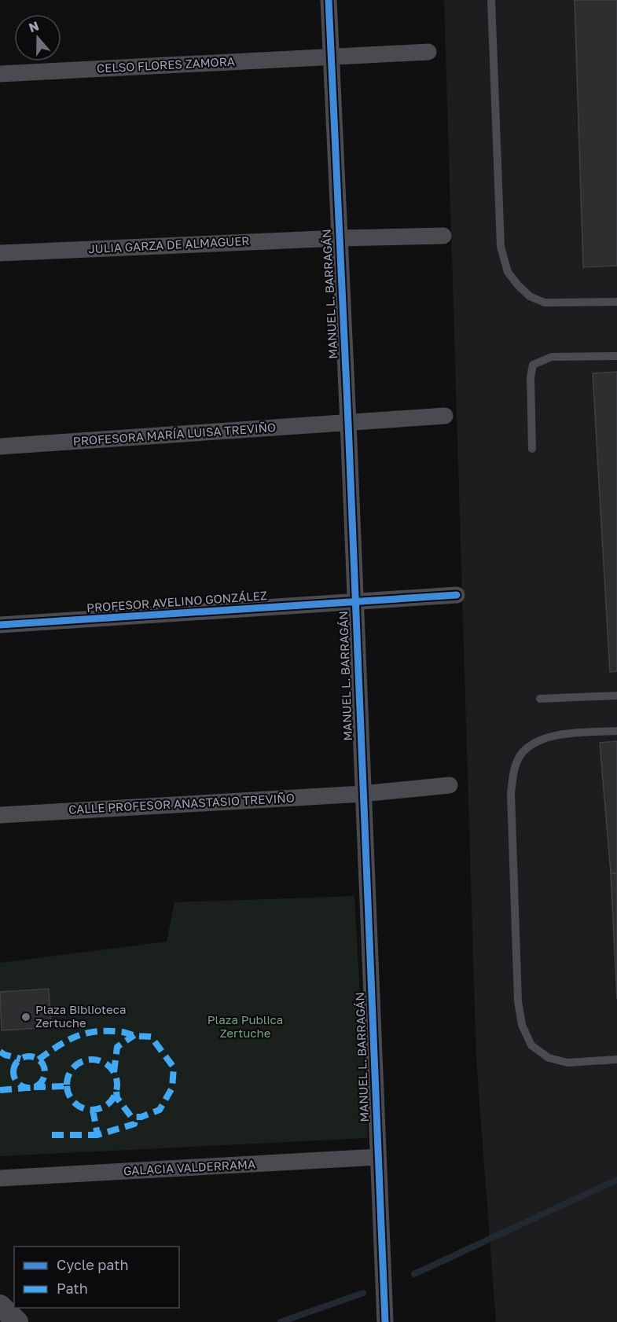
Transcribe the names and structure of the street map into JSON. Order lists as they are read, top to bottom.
{
  "streets": {
    "street": [
      "CELSO FLORES ZAMORA",
      "JULIA GARZA DE ALMAGUER",
      "MANUEL L. BARRAGÁN",
      "PROFESORA MARÍA LUISA TREVIÑO",
      "PROFESOR AVELINO GONZÁLEZ",
      "CALLE PROFESOR ANASTASIO TREVIÑO",
      "GALACIA VALDERRAMA"
    ]
  },
  "crossings": [
    ["CELSO FLORES ZAMORA", "MANUEL L. BARRAGÁN"],
    ["JULIA GARZA DE ALMAGUER", "MANUEL L. BARRAGÁN"],
    ["MANUEL L. BARRAGÁN", "PROFESORA MARÍA LUISA TREVIÑO"],
    ["MANUEL L. BARRAGÁN", "PROFESOR AVELINO GONZÁLEZ"],
    ["MANUEL L. BARRAGÁN", "CALLE PROFESOR ANASTASIO TREVIÑO"],
    ["MANUEL L. BARRAGÁN", "GALACIA VALDERRAMA"]
  ],
  "parks": ["Plaza Publica Zertuche"],
  "places": ["Plaza Biblioteca Zertuche"],
  "legend": ["Cycle path", "Path"],
  "north": "top"
}
